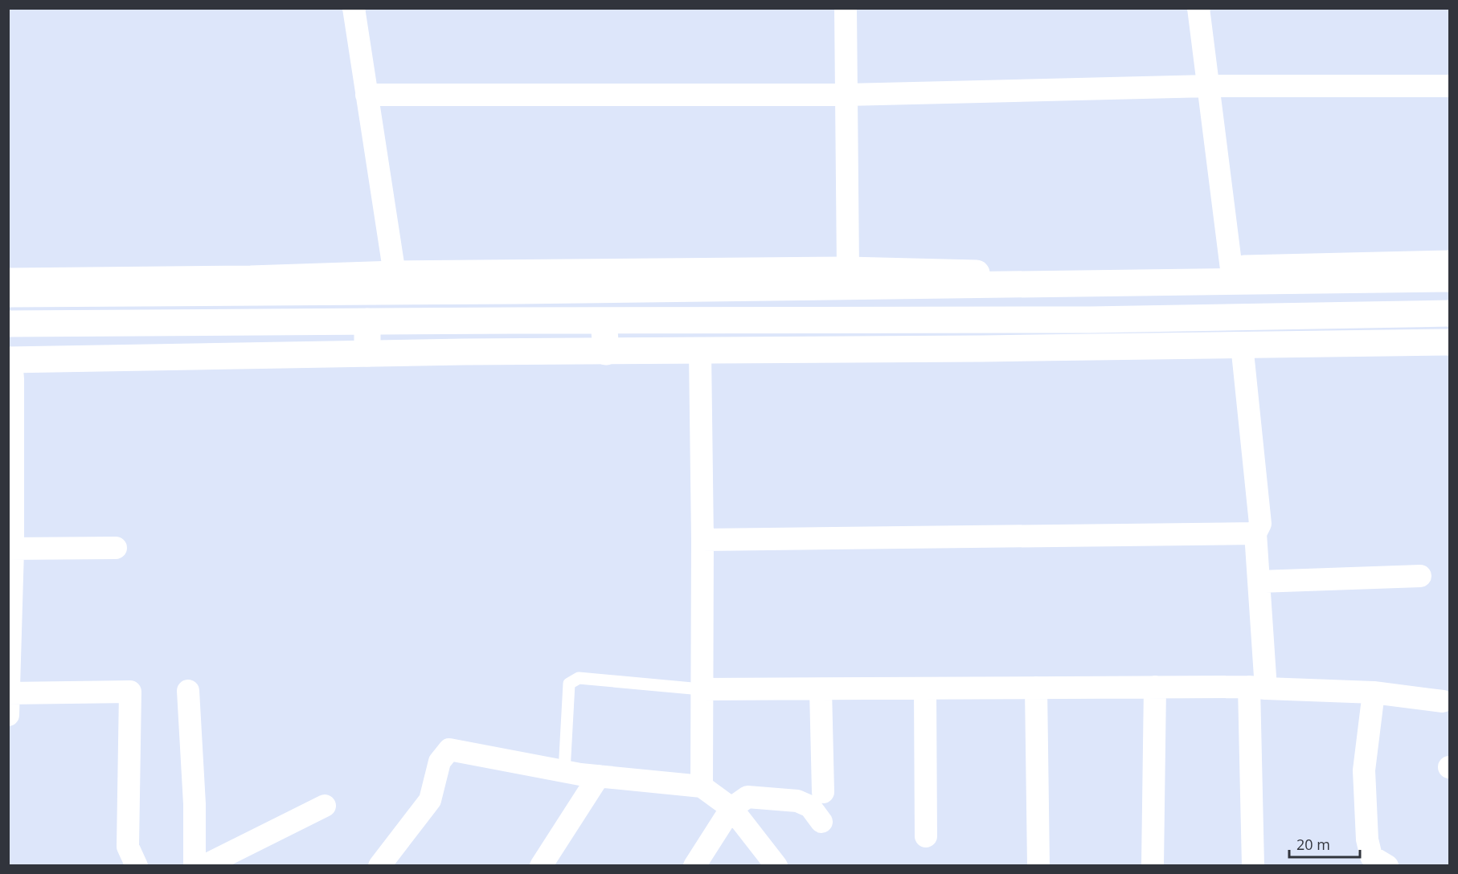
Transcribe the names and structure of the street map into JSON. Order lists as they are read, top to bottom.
{
  "scale_bar": "20 m"
}
